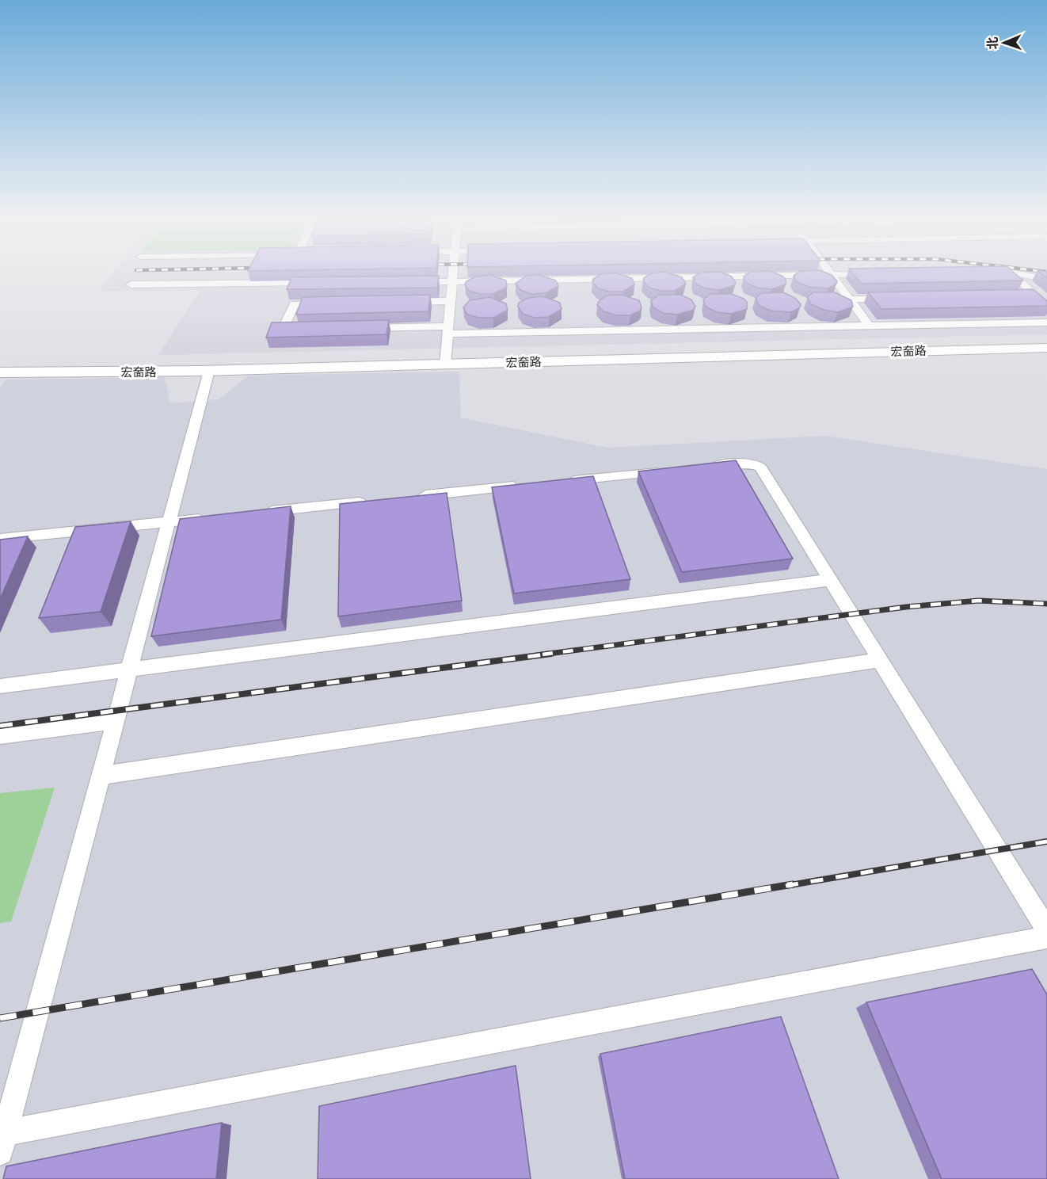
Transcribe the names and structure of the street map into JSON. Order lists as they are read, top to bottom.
{
  "streets": {
    "street": ["宏奤路"]
  },
  "north": "left"
}
